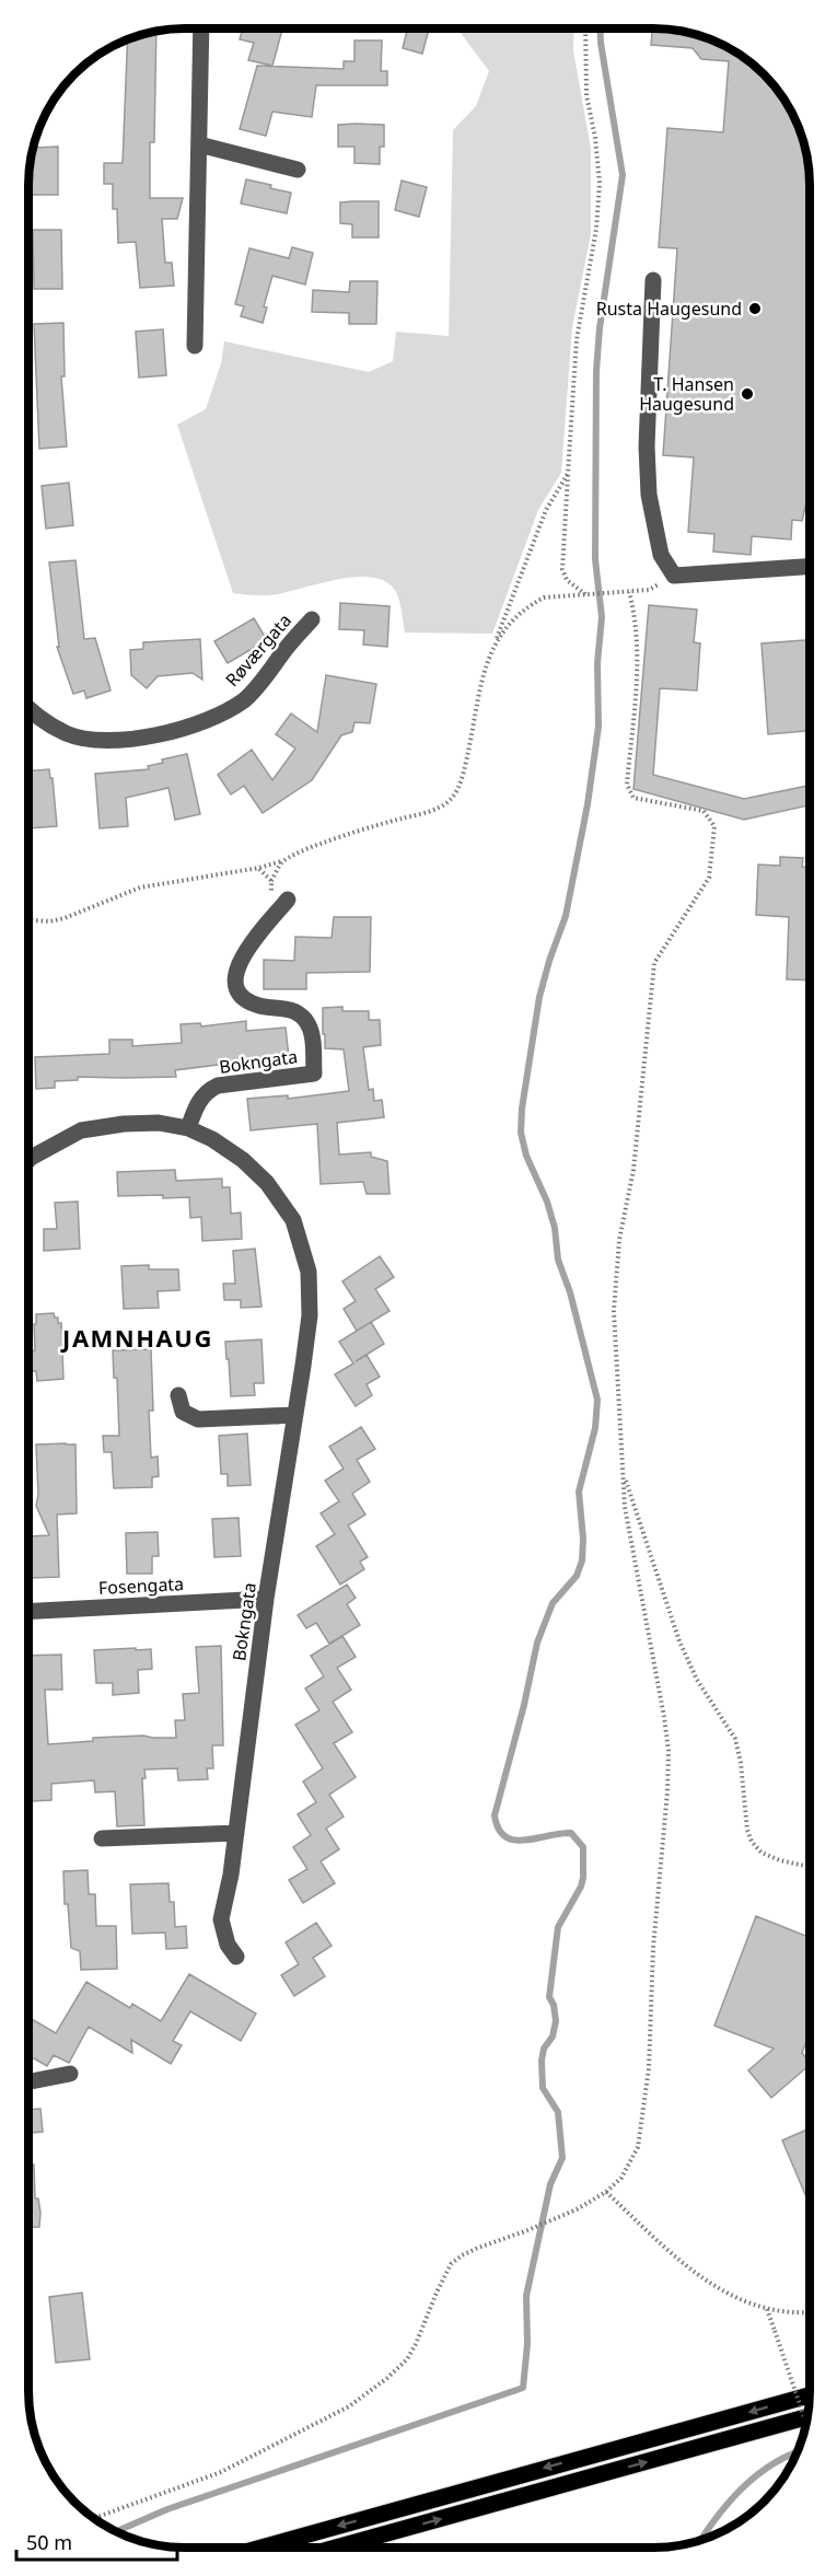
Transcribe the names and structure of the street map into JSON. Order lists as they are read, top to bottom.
{
  "streets": {
    "street": ["Røværgata", "Bokngata", "Fosengata"]
  },
  "crossings": [
    ["Bokngata", "Fosengata"]
  ],
  "districts": ["JAMNHAUG"],
  "places": ["Rusta Haugesund", "T. Hansen Haugesund"],
  "scale_bar": "50 m"
}
